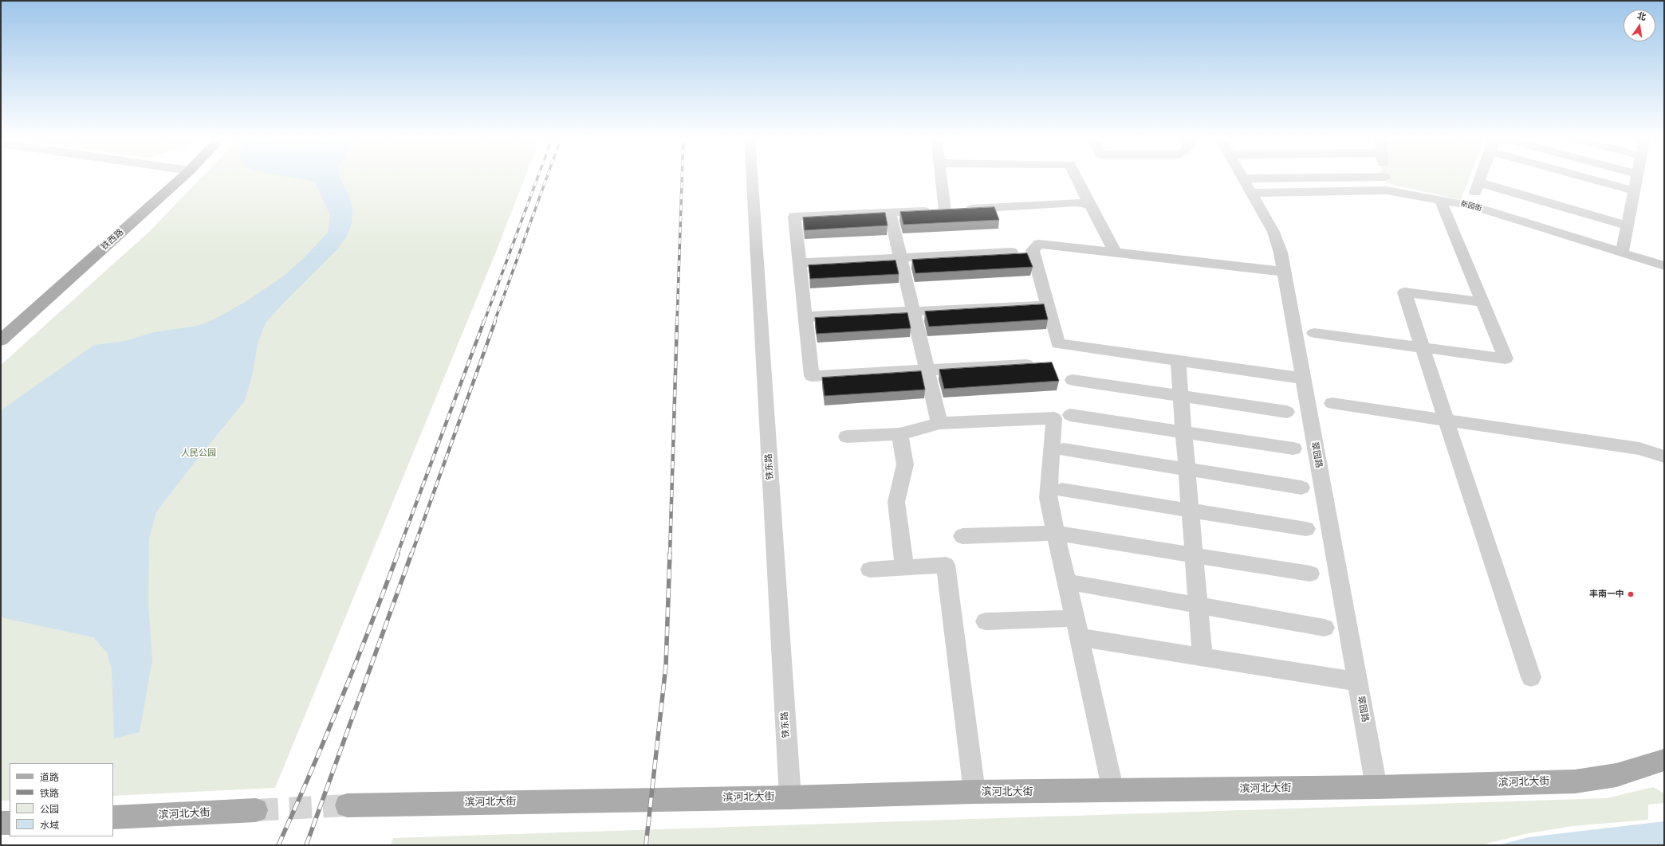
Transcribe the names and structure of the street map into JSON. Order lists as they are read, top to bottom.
{
  "streets": {
    "main road": ["铁西路", "滨河北大街"],
    "street": ["新园街", "翠园路", "铁东路"]
  },
  "crossings": [
    ["新园街", "翠园路"],
    ["翠园路", "滨河北大街"],
    ["铁东路", "滨河北大街"]
  ],
  "parks": ["人民公园"],
  "places": ["丰南一中"],
  "legend": [
    "道路",
    "铁路",
    "公园",
    "水域"
  ],
  "north": "top"
}
